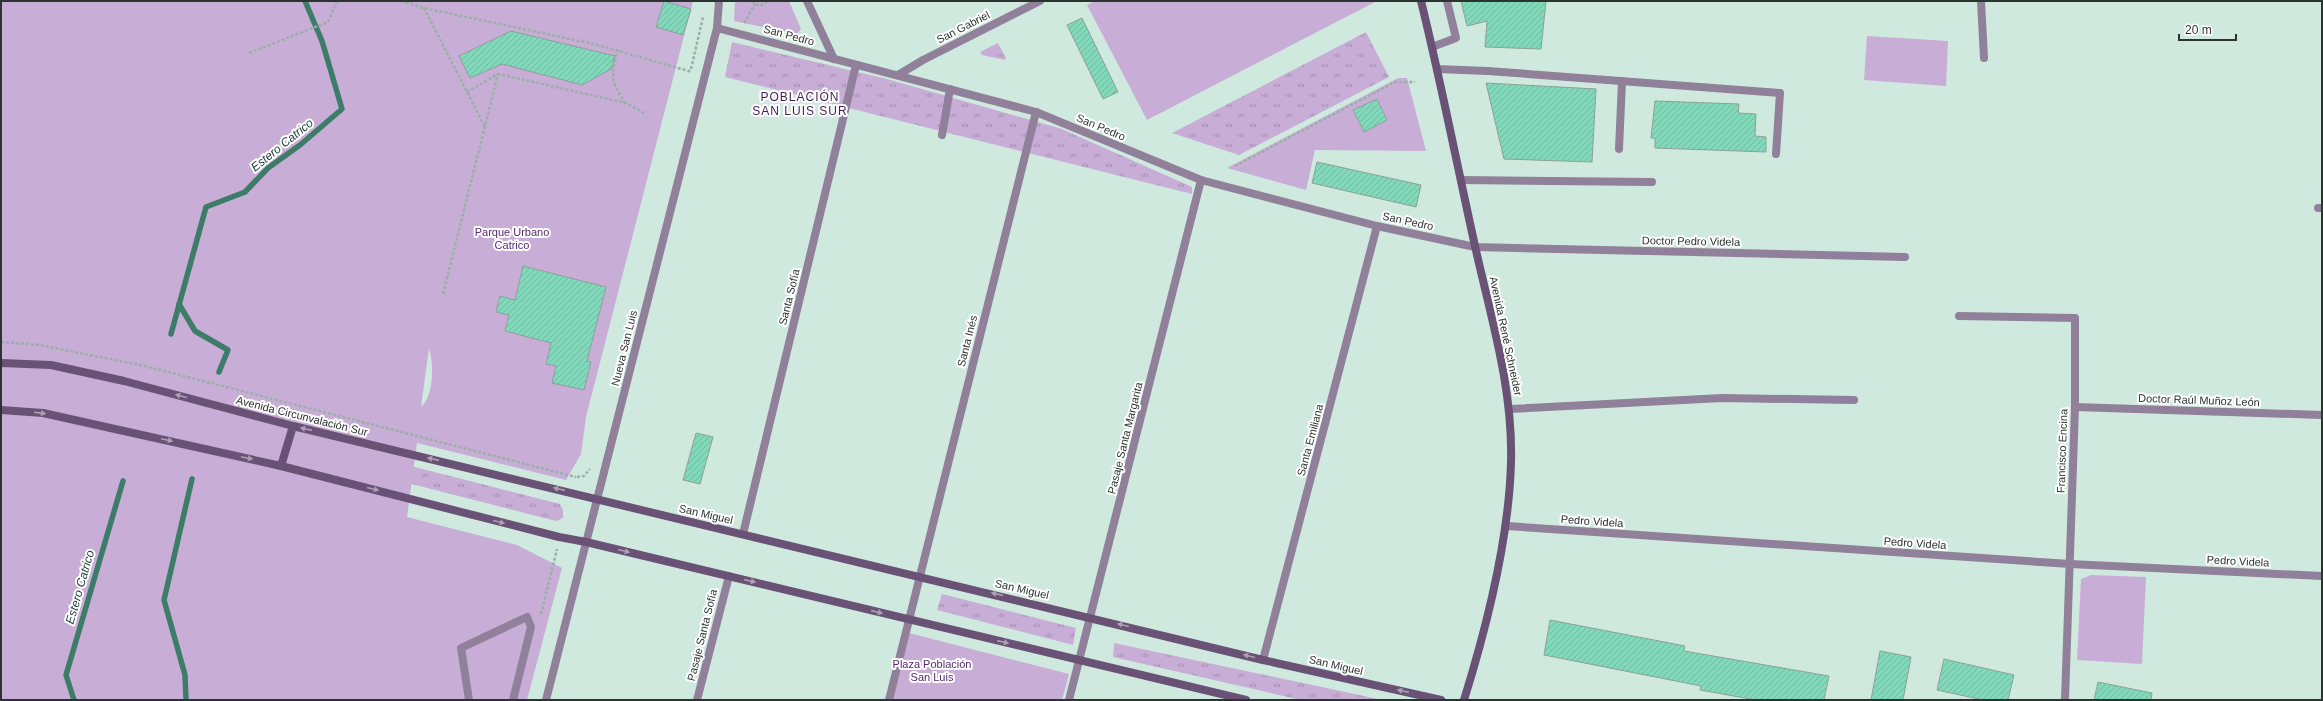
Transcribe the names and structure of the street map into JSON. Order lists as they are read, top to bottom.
{
  "streets": {
    "main road": ["Avenida René Schneider", "Avenida Circunvalación Sur", "San Miguel"],
    "street": [
      "San Gabriel",
      "San Pedro",
      "Doctor Pedro Videla",
      "Santa Sofía",
      "Santa Inés",
      "Nueva San Luis",
      "Doctor Raúl Muñoz León",
      "Pasaje Santa Margarita",
      "Santa Emiliana",
      "Francisco Encina",
      "Pedro Videla",
      "Pasaje Santa Sofía"
    ]
  },
  "crossings": [
    ["San Gabriel", "San Pedro"],
    ["San Pedro", "Doctor Pedro Videla"],
    ["San Pedro", "Santa Sofía"],
    ["San Pedro", "Avenida René Schneider"],
    ["San Pedro", "Santa Inés"],
    ["San Pedro", "Nueva San Luis"],
    ["San Pedro", "Pasaje Santa Margarita"],
    ["San Pedro", "Santa Emiliana"],
    ["Doctor Pedro Videla", "Avenida René Schneider"],
    ["Santa Sofía", "San Miguel"],
    ["Avenida René Schneider", "Pedro Videla"],
    ["Santa Inés", "San Miguel"],
    ["Nueva San Luis", "Avenida Circunvalación Sur"],
    ["Nueva San Luis", "San Miguel"],
    ["Doctor Raúl Muñoz León", "Francisco Encina"],
    ["Avenida Circunvalación Sur", "San Miguel"],
    ["Pasaje Santa Margarita", "San Miguel"],
    ["Santa Emiliana", "San Miguel"],
    ["Francisco Encina", "Pedro Videla"]
  ],
  "districts": ["POBLACIÓN SAN LUIS SUR"],
  "water": ["Estero Catrico"],
  "parks": ["Parque Urbano Catrico", "Plaza Población San Luis"],
  "scale_bar": "20 m"
}
